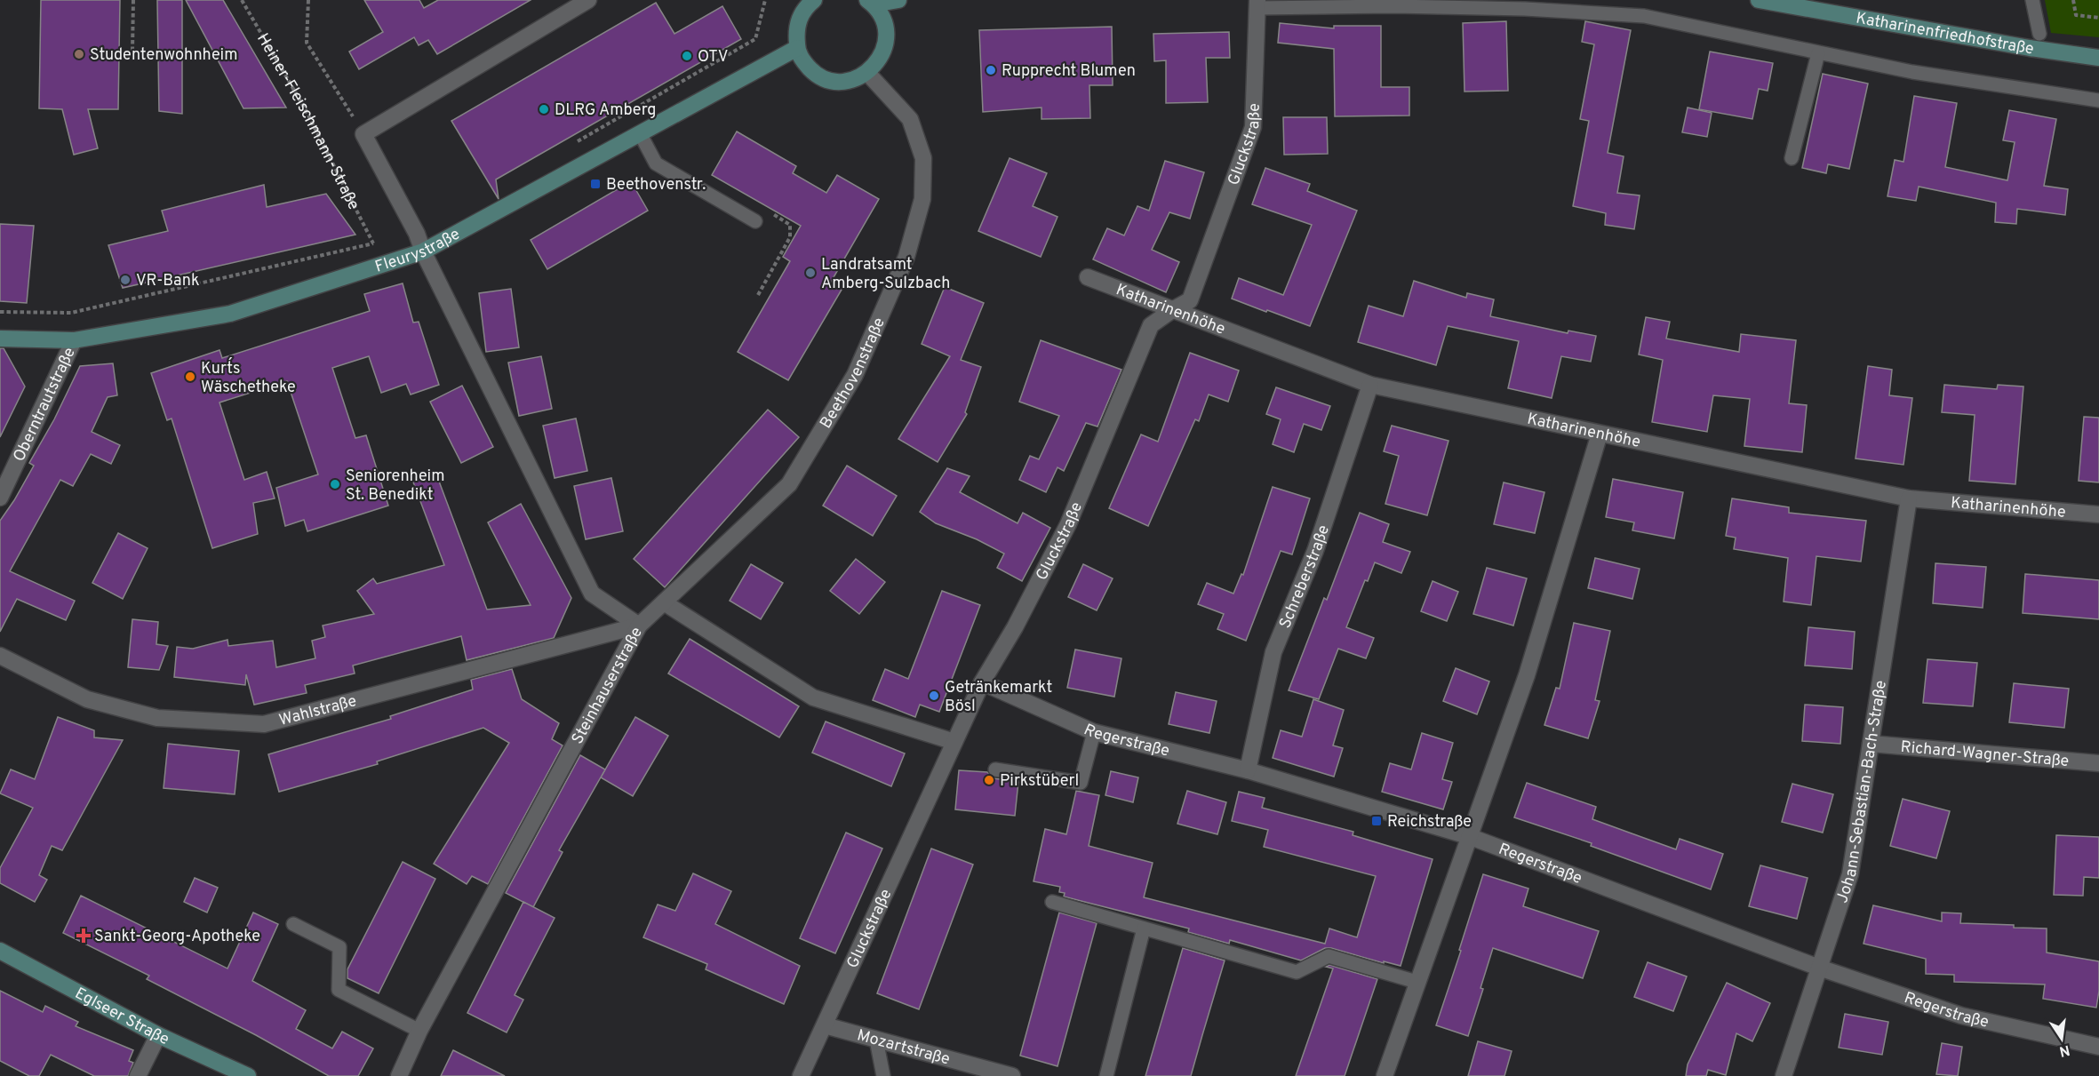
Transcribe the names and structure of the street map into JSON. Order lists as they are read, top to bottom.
{
  "streets": {
    "street": [
      "Katharinenfriedhofstraße",
      "Gluckstraße",
      "Fleurystraße",
      "Katharinenhöhe",
      "Beethovenstraße",
      "Oberntrautstraße",
      "Schreberstraße",
      "Steinhauserstraße",
      "Wahlstraße",
      "Regerstraße",
      "Richard-Wagner-Straße",
      "Johann-Sebastian-Bach-Straße",
      "Eglseer Straße",
      "Mozartstraße"
    ],
    "path": ["Heiner-Fleischmann-Straße"]
  },
  "crossings": [
    ["Gluckstraße", "Katharinenhöhe"],
    ["Gluckstraße", "Regerstraße"],
    ["Gluckstraße", "Mozartstraße"],
    ["Fleurystraße", "Oberntrautstraße"],
    ["Fleurystraße", "Steinhauserstraße"],
    ["Katharinenhöhe", "Schreberstraße"],
    ["Katharinenhöhe", "Johann-Sebastian-Bach-Straße"],
    ["Beethovenstraße", "Steinhauserstraße"],
    ["Beethovenstraße", "Wahlstraße"],
    ["Schreberstraße", "Regerstraße"],
    ["Steinhauserstraße", "Wahlstraße"],
    ["Regerstraße", "Johann-Sebastian-Bach-Straße"],
    ["Richard-Wagner-Straße", "Johann-Sebastian-Bach-Straße"]
  ],
  "places": {
    "other": [
      "Studentenwohnheim",
      "OTV",
      "Rupprecht Blumen",
      "DLRG Amberg",
      "Landratsamt Amberg-Sulzbach",
      "VR-Bank",
      "Kurt´s Wäschetheke",
      "Seniorenheim St. Benedikt",
      "Getränkemarkt Bösl",
      "Pirkstüberl"
    ],
    "transit": ["Beethovenstr.", "Reichstraße"],
    "health": ["Sankt-Georg-Apotheke"]
  },
  "north": "bottom"
}
